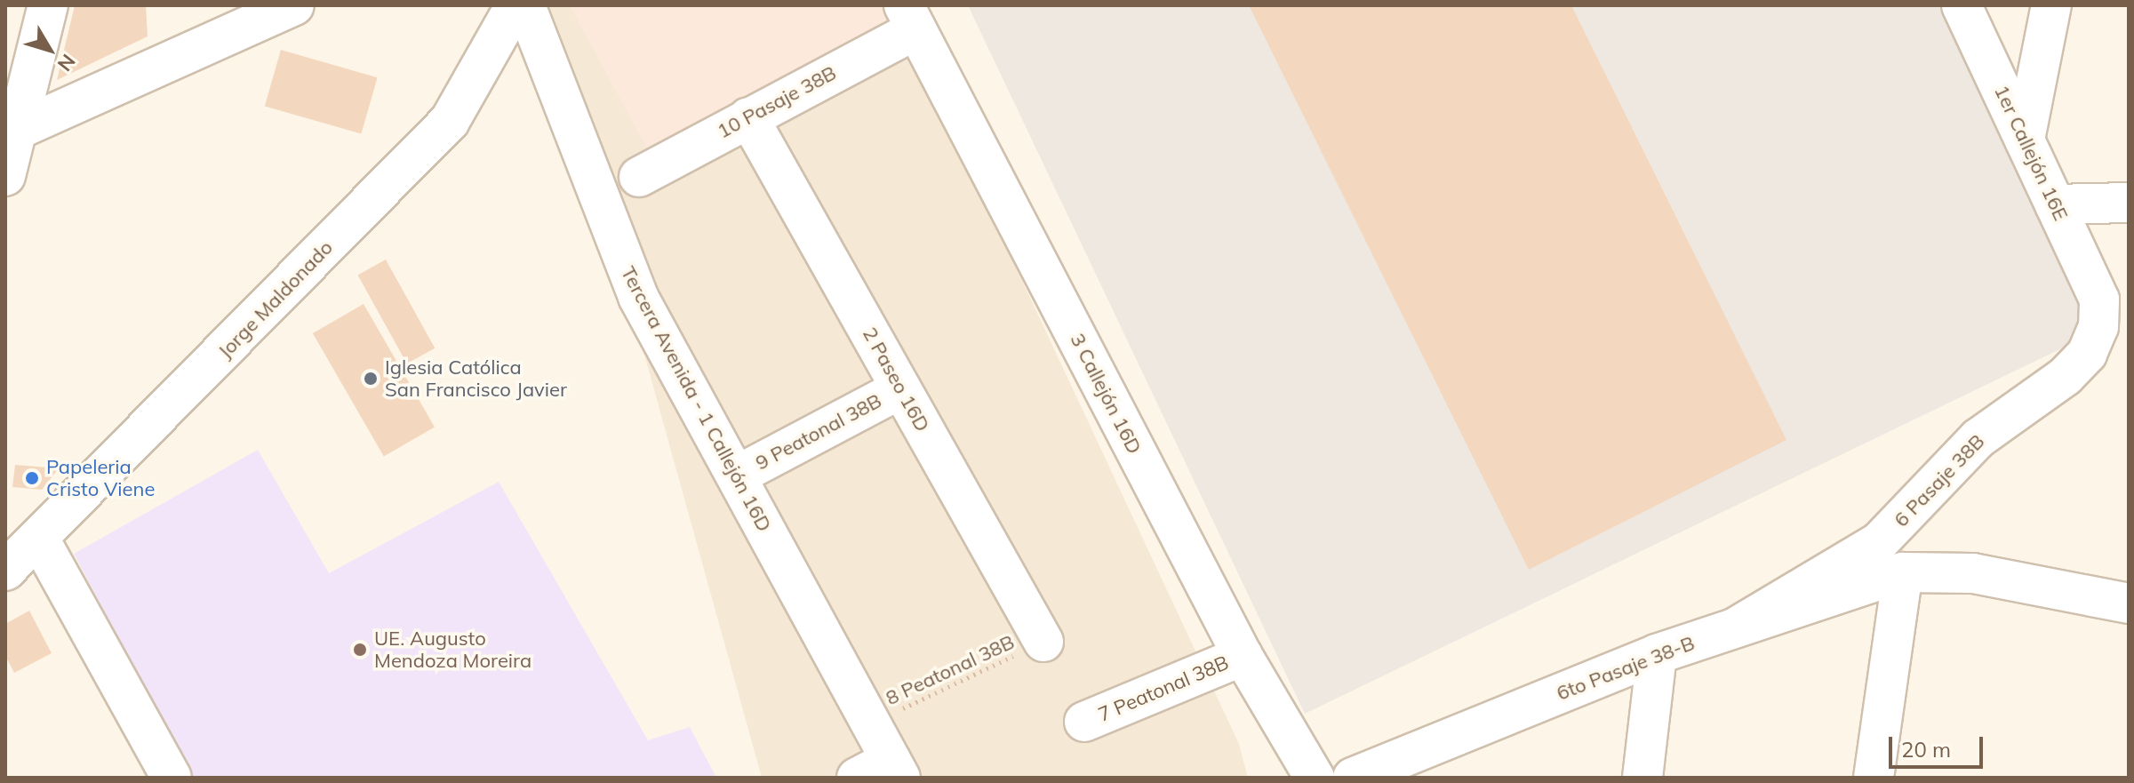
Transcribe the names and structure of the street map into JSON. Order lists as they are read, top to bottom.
{
  "streets": {
    "street": [
      "10 Pasaje 38B",
      "1er Callejón 16E",
      "Jorge Maldonado",
      "2 Paseo 16D",
      "3 Callejón 16D",
      "Tercera Avenida - 1 Callejón 16D",
      "9 Peatonal 38B",
      "6 Pasaje 38B",
      "6to Pasaje 38-B",
      "7 Peatonal 38B"
    ],
    "path": ["8 Peatonal 38B"]
  },
  "crossings": [
    ["10 Pasaje 38B", "2 Paseo 16D"],
    ["10 Pasaje 38B", "3 Callejón 16D"],
    ["1er Callejón 16E", "6 Pasaje 38B"],
    ["2 Paseo 16D", "9 Peatonal 38B"],
    ["2 Paseo 16D", "8 Peatonal 38B"],
    ["3 Callejón 16D", "7 Peatonal 38B"],
    ["Tercera Avenida - 1 Callejón 16D", "9 Peatonal 38B"],
    ["Tercera Avenida - 1 Callejón 16D", "8 Peatonal 38B"],
    ["6 Pasaje 38B", "6to Pasaje 38-B"]
  ],
  "places": ["Iglesia Católica San Francisco Javier", "Papeleria Cristo Viene", "UE. Augusto Mendoza Moreira"],
  "scale_bar": "20 m",
  "north": "bottom right"
}
